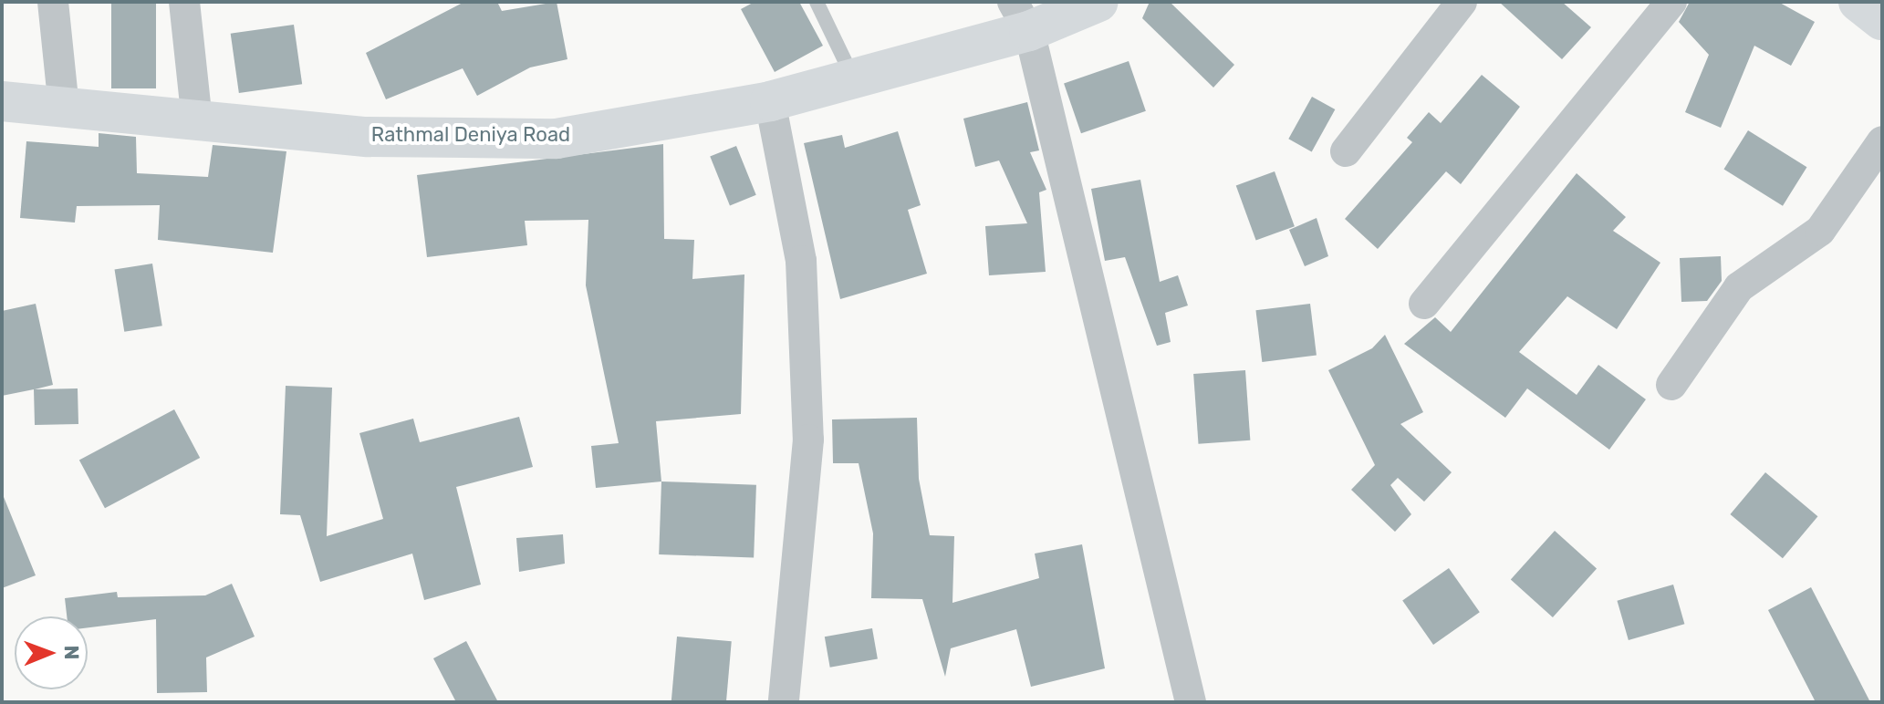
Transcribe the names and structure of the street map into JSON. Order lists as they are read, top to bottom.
{
  "streets": {
    "street": ["Rathmal Deniya Road"]
  },
  "north": "right"
}
